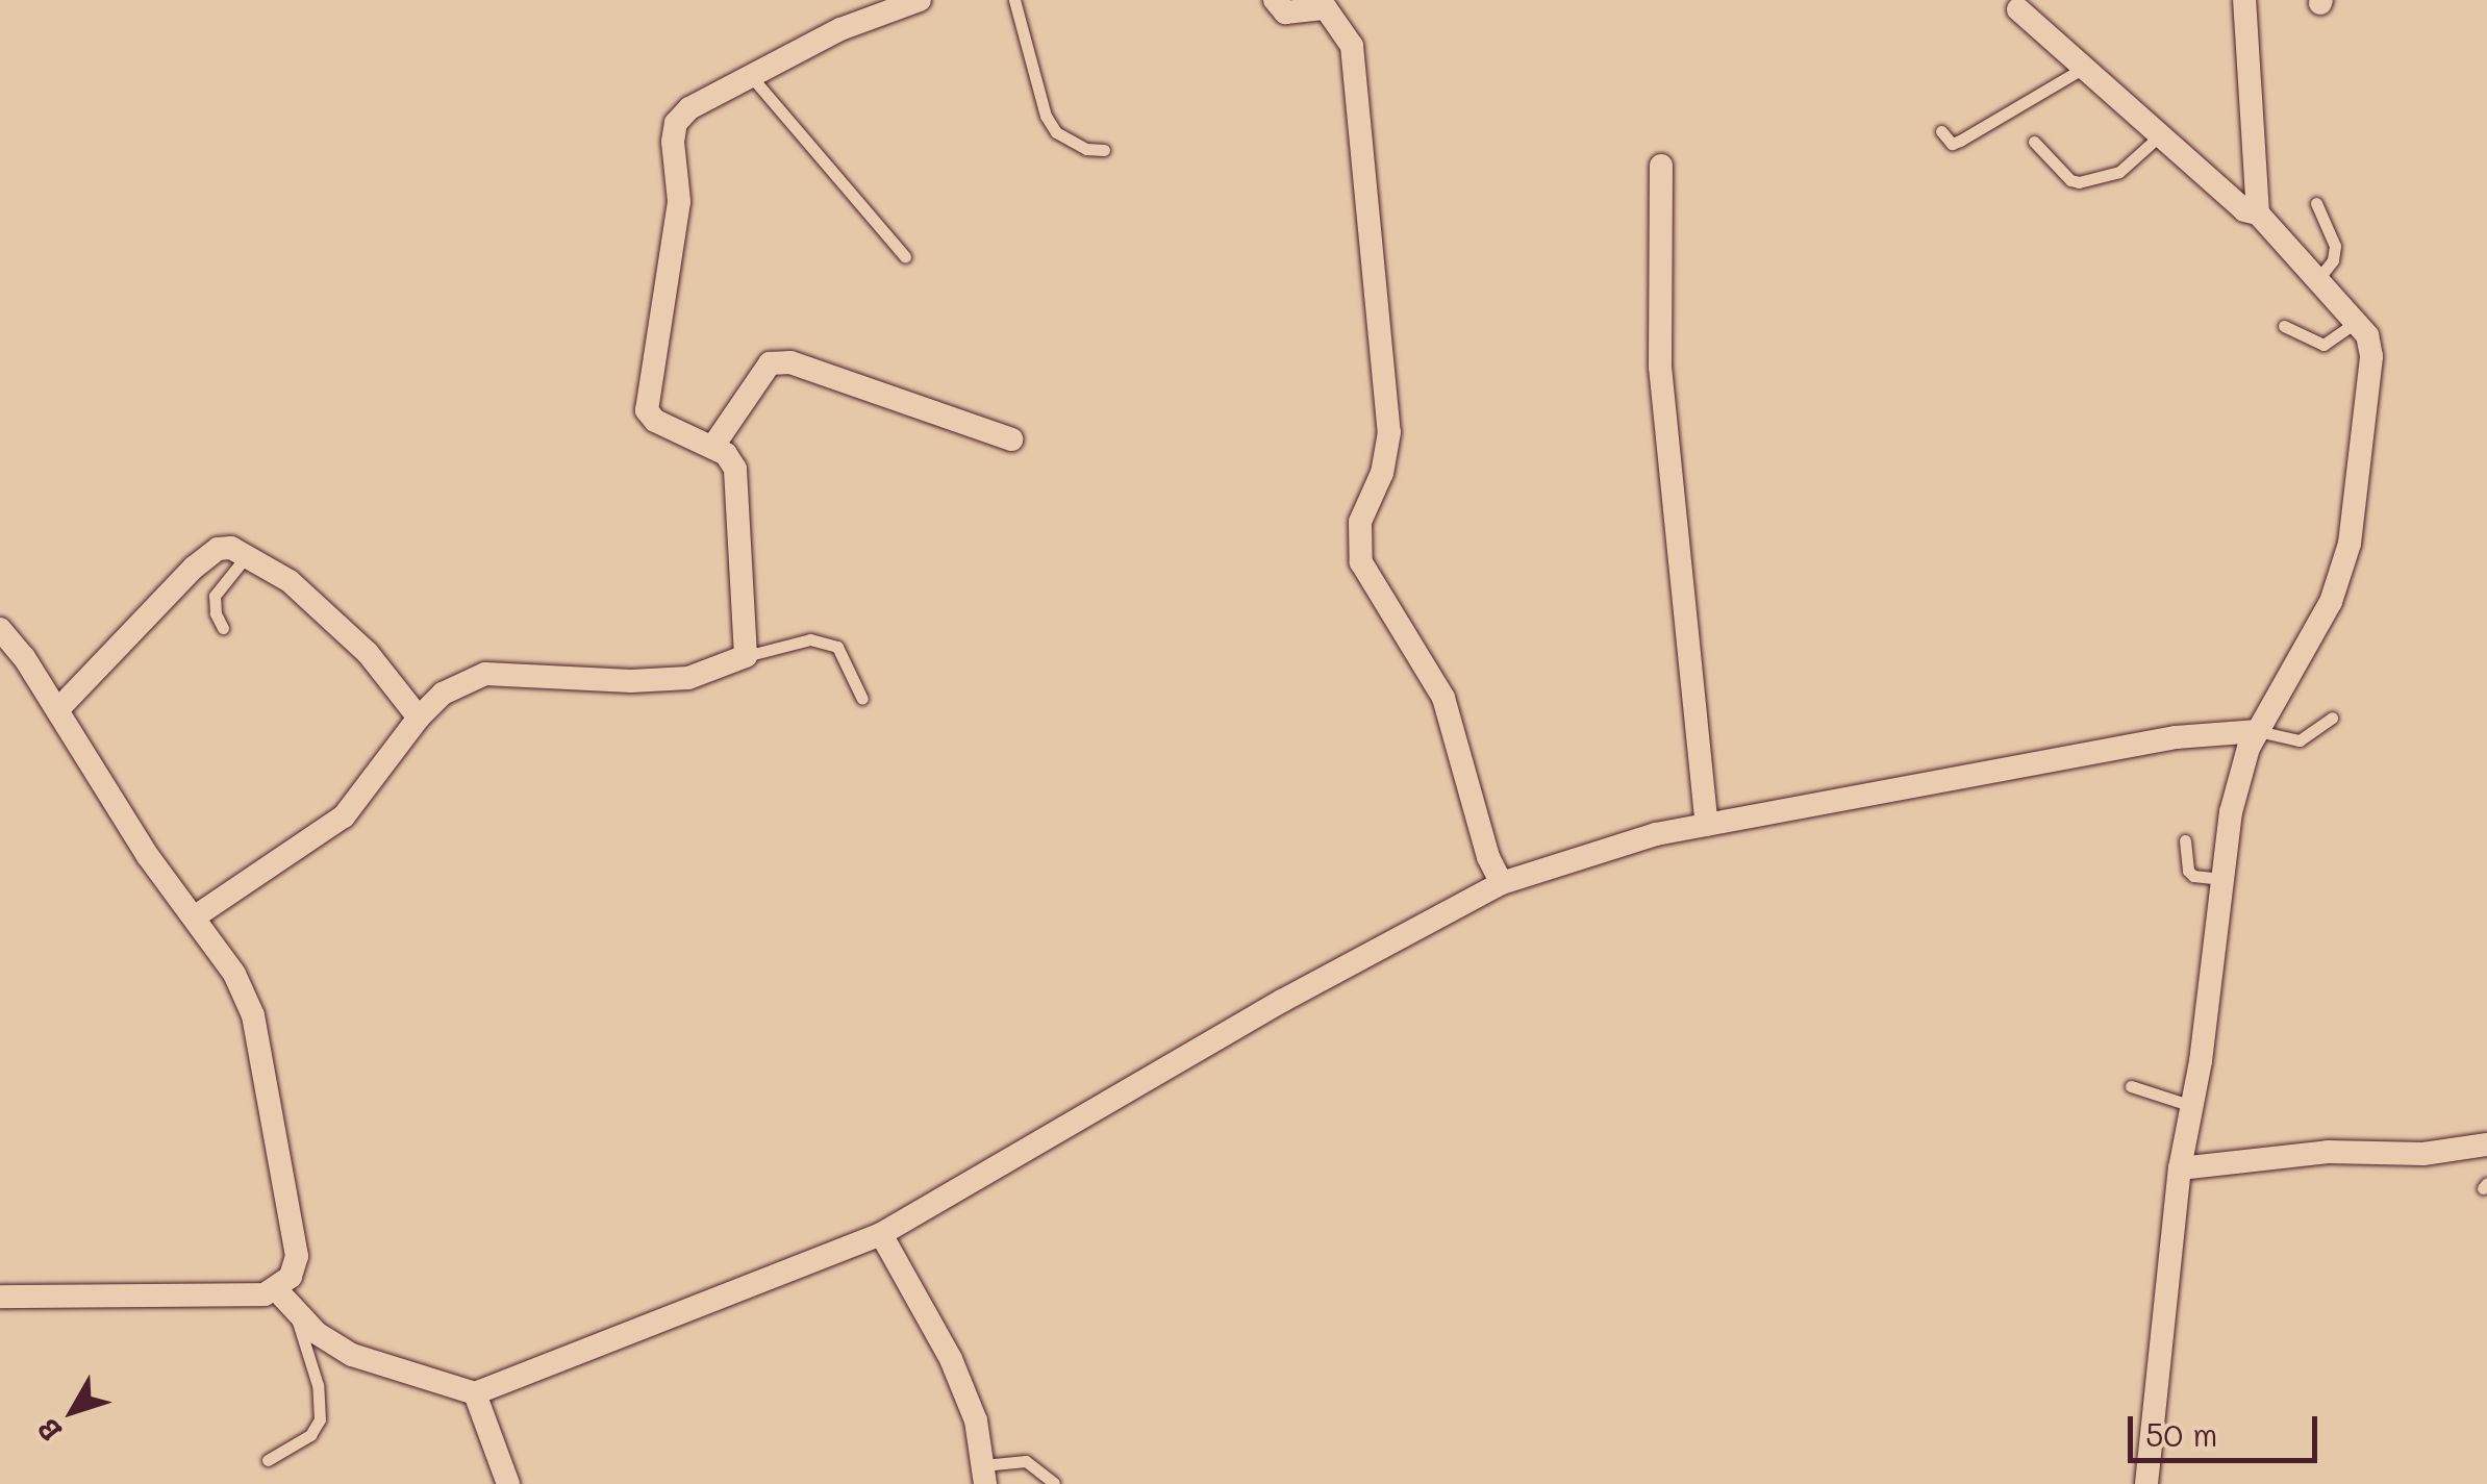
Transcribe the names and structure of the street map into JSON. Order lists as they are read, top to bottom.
{
  "scale_bar": "50 m",
  "north": "bottom left"
}
